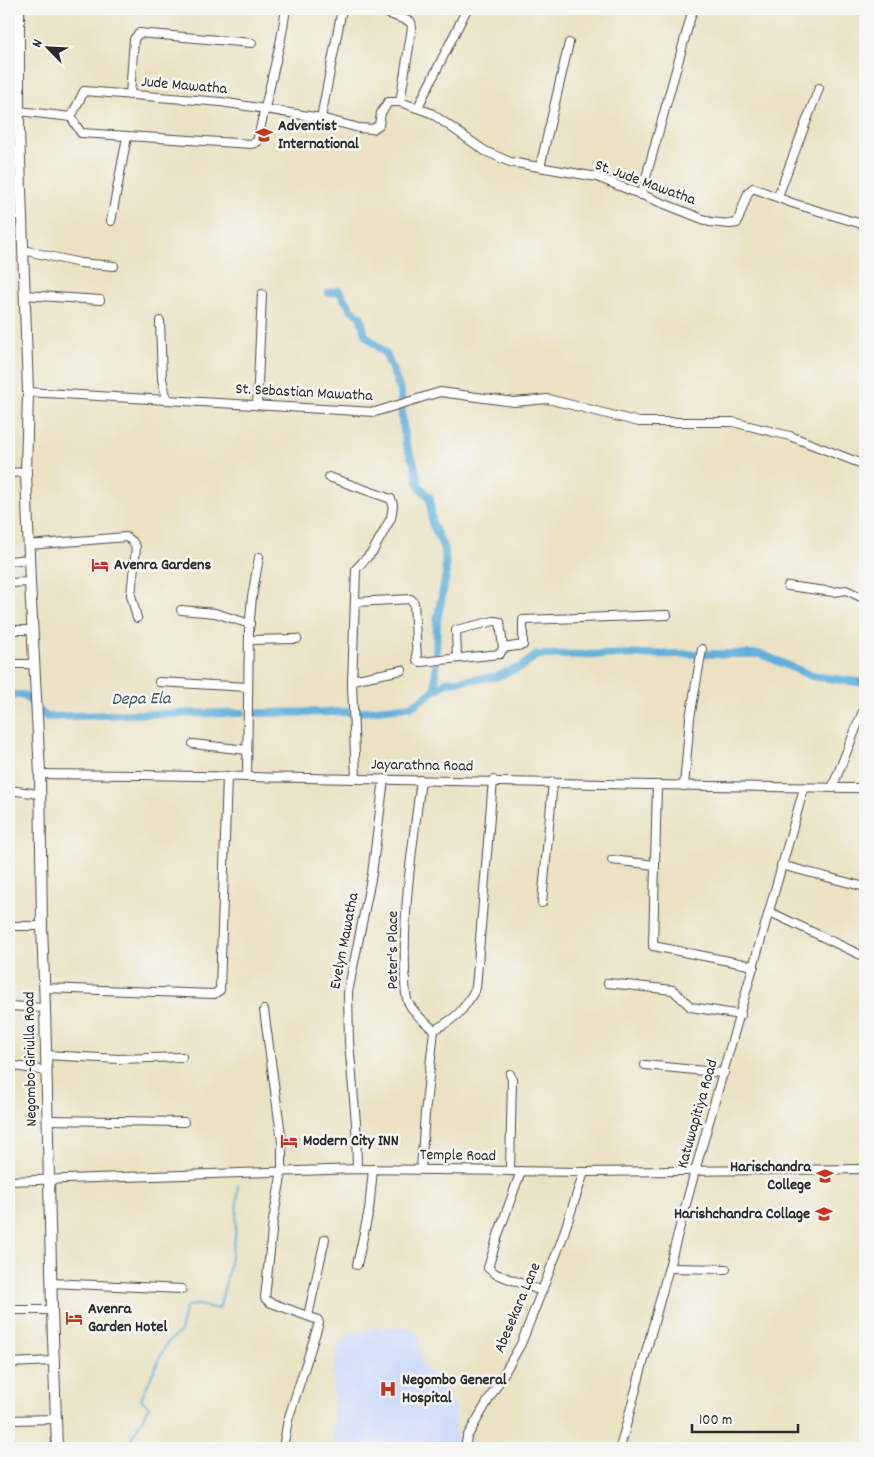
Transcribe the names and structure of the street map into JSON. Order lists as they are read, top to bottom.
{
  "streets": {
    "main road": ["Negombo-Giriulla Road"],
    "street": [
      "Jude Mawatha",
      "St. Jude Mawatha",
      "St. Sebastian Mawatha",
      "Jayarathna Road",
      "Evelyn Mawatha",
      "Peter's Place",
      "Katuwapitiya Road",
      "Temple Road",
      "Abesekara Lane"
    ]
  },
  "crossings": [
    ["Jude Mawatha", "St. Jude Mawatha"],
    ["St. Sebastian Mawatha", "Negombo-Giriulla Road"],
    ["Jayarathna Road", "Evelyn Mawatha"],
    ["Jayarathna Road", "Peter's Place"],
    ["Jayarathna Road", "Negombo-Giriulla Road"],
    ["Jayarathna Road", "Katuwapitiya Road"],
    ["Evelyn Mawatha", "Temple Road"],
    ["Negombo-Giriulla Road", "Temple Road"],
    ["Katuwapitiya Road", "Temple Road"],
    ["Temple Road", "Abesekara Lane"]
  ],
  "water": ["Depa Ela"],
  "places": {
    "school or university": ["Adventist International", "Harischandra College", "Harishchandra Collage"],
    "hotel": ["Avenra Gardens", "Modern City INN", "Avenra Garden Hotel"],
    "hospital": ["Negombo General Hospital"]
  },
  "scale_bar": "100 m",
  "north": "top left"
}
